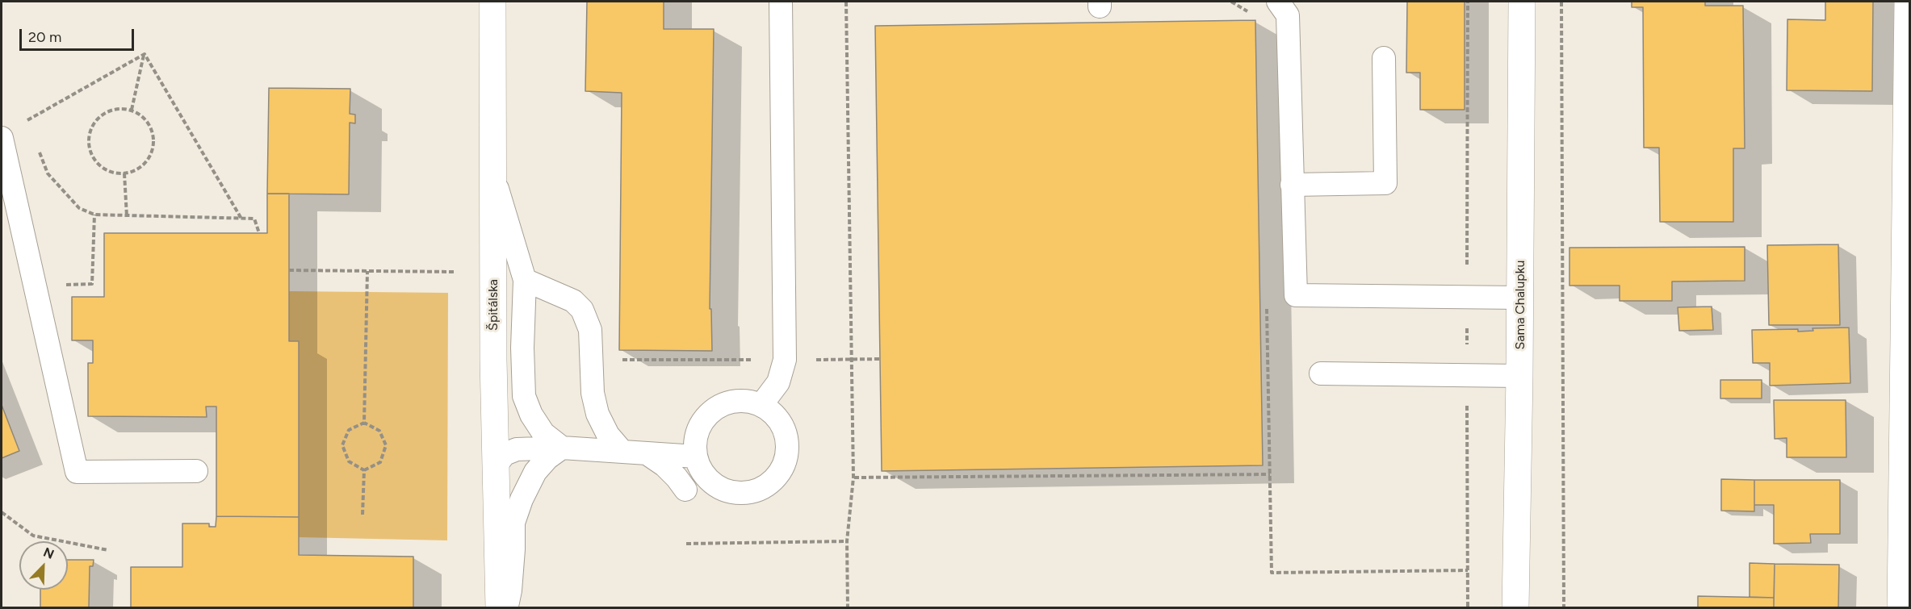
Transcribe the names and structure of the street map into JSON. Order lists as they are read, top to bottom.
{
  "streets": {
    "street": ["Špitálska", "Sama Chalupku"]
  },
  "scale_bar": "20 m",
  "north": "top right"
}
